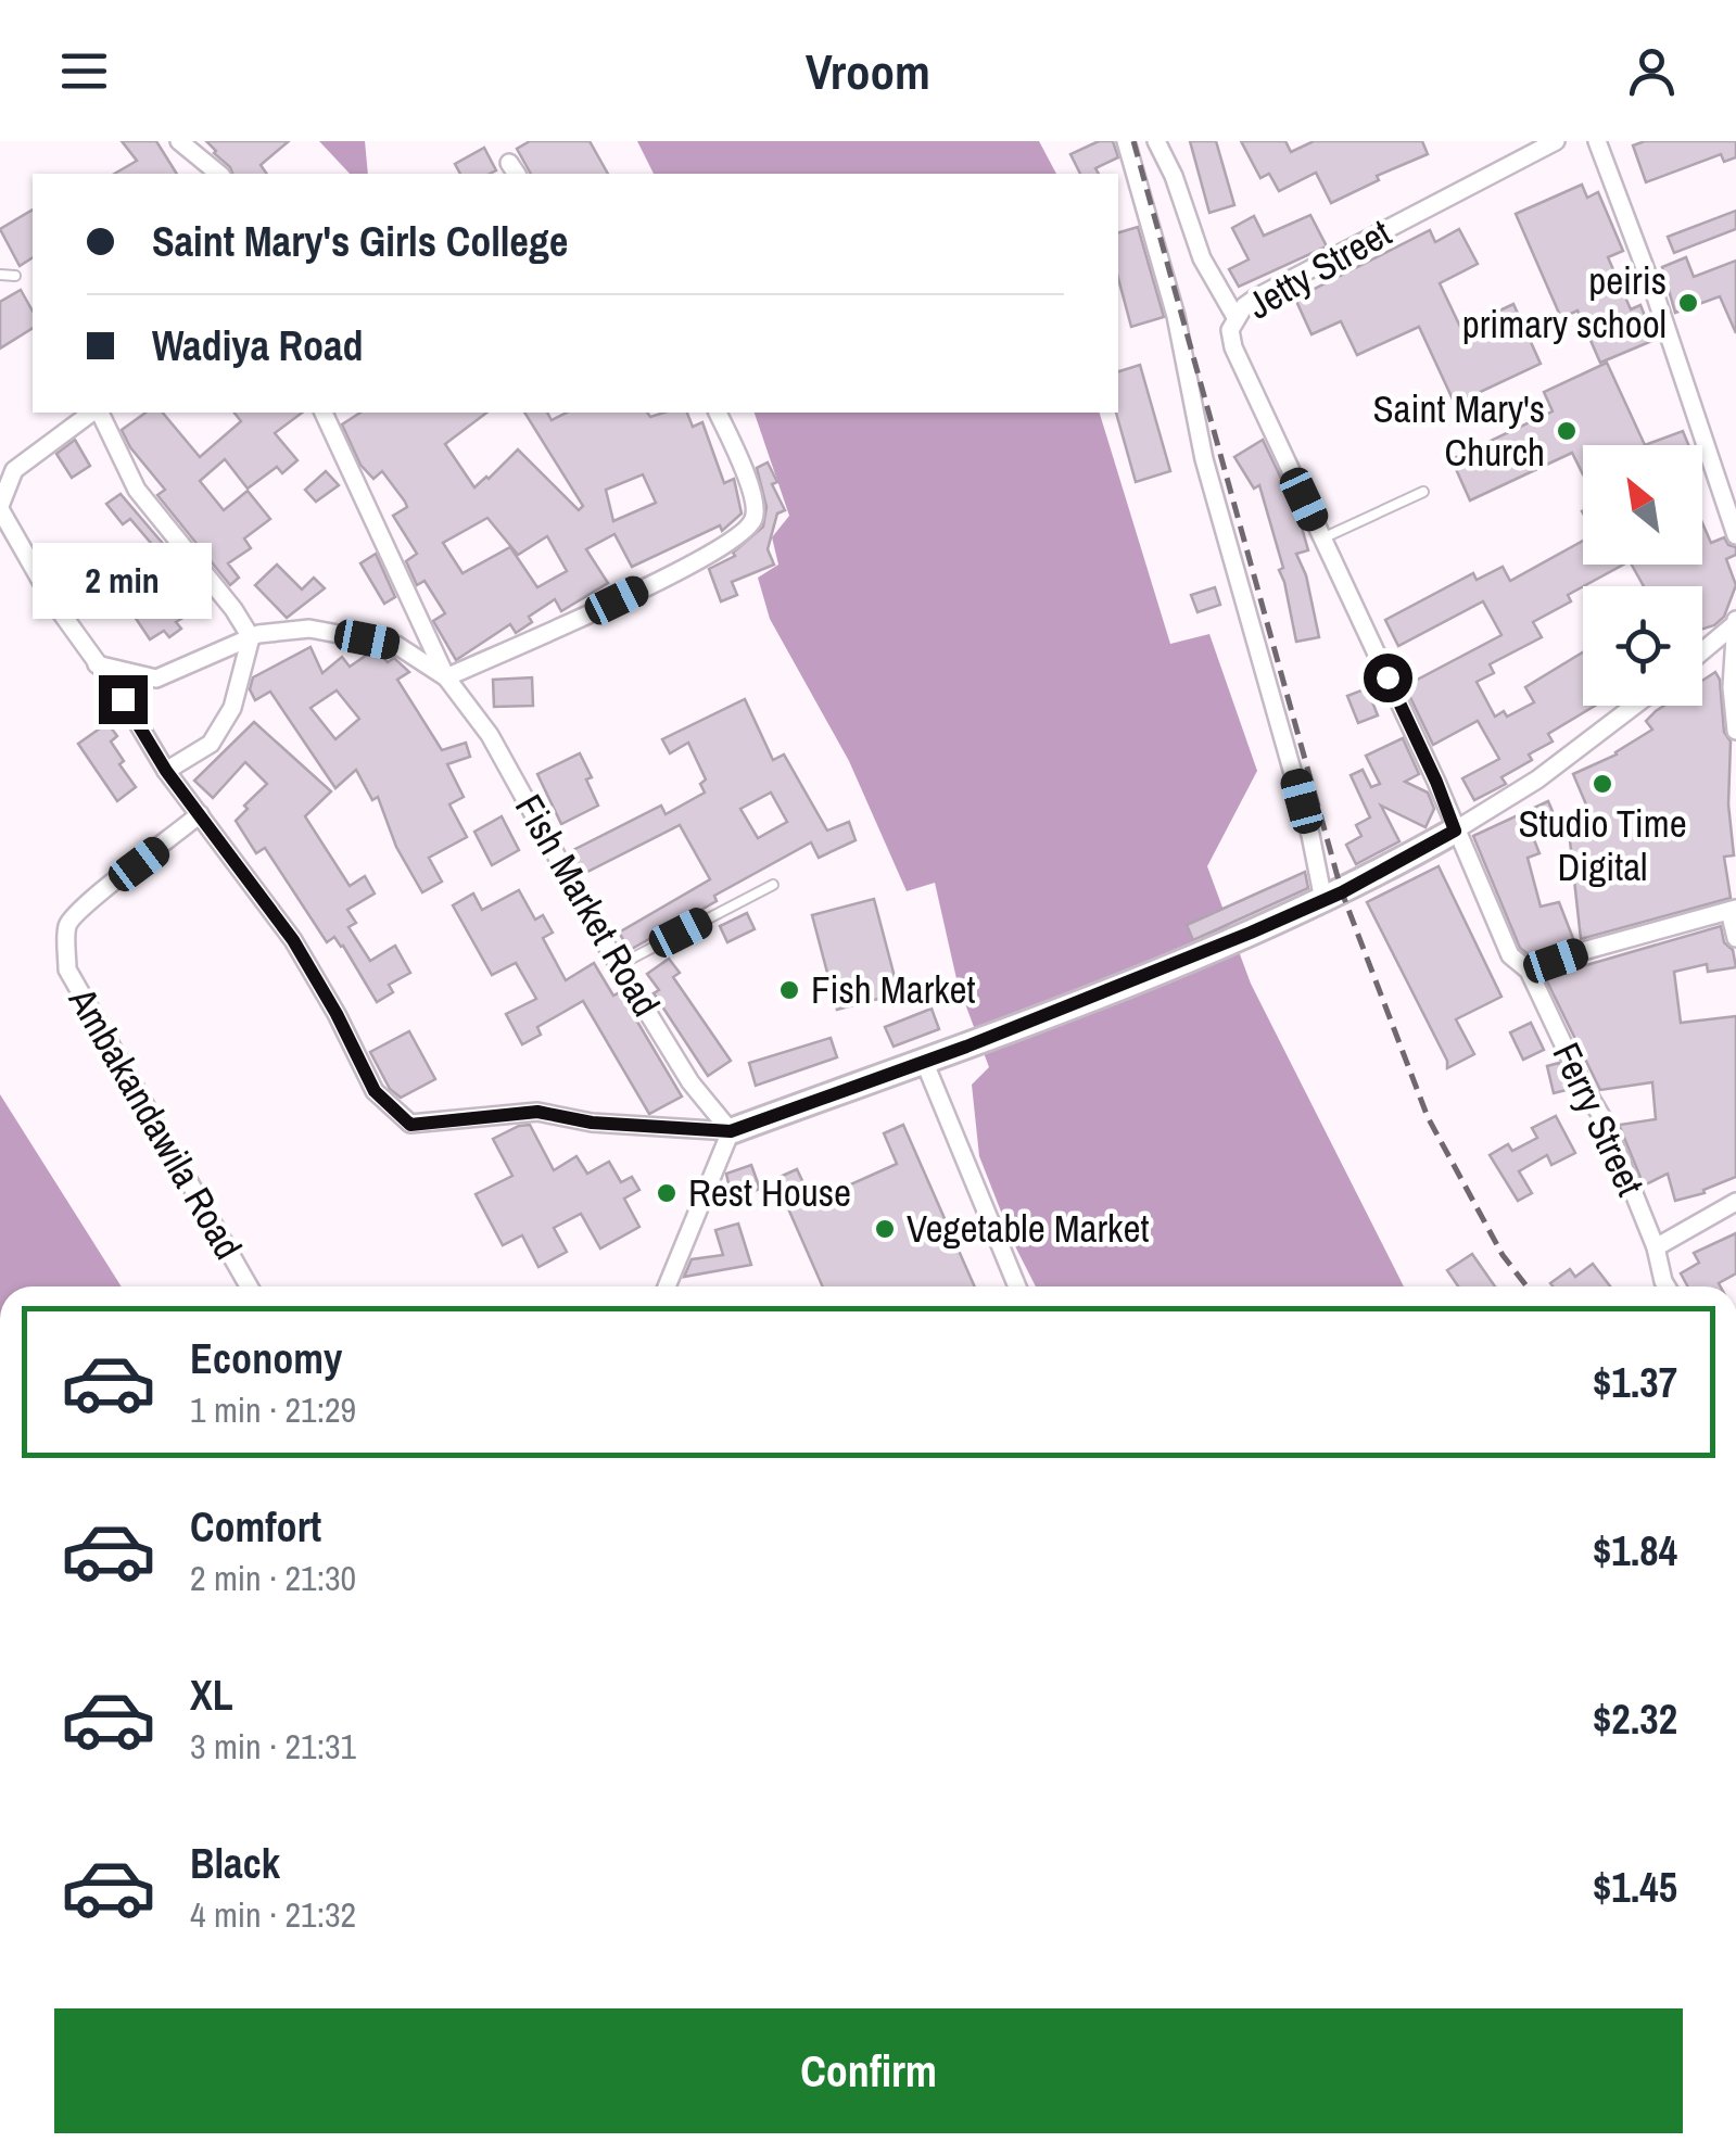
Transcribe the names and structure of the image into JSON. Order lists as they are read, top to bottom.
{
  "streets": {
    "street": [
      "Jetty Street",
      "Fish Market Road",
      "Ferry Street",
      "Ambakandawila Road"
    ]
  },
  "crossings": [
    ["Jetty Street", "Ferry Street"]
  ],
  "places": [
    "peiris primary school",
    "Saint Mary's Church",
    "Studio Time Digital",
    "Fish Market",
    "Rest House",
    "Vegetable Market"
  ],
  "north": "top left",
  "page": {
    "header": "Vroom",
    "banner": ["Saint Mary's Girls College", "Wadiya Road"],
    "bubble": "2 min",
    "list": [
      {
        "name": "Economy",
        "note": "1 min · 21:29",
        "value": "$1.37"
      },
      {
        "name": "Comfort",
        "note": "2 min · 21:30",
        "value": "$1.84"
      },
      {
        "name": "XL",
        "note": "3 min · 21:31",
        "value": "$2.32"
      },
      {
        "name": "Black",
        "note": "4 min · 21:32",
        "value": "$1.45"
      }
    ],
    "buttons": "Confirm"
  }
}
